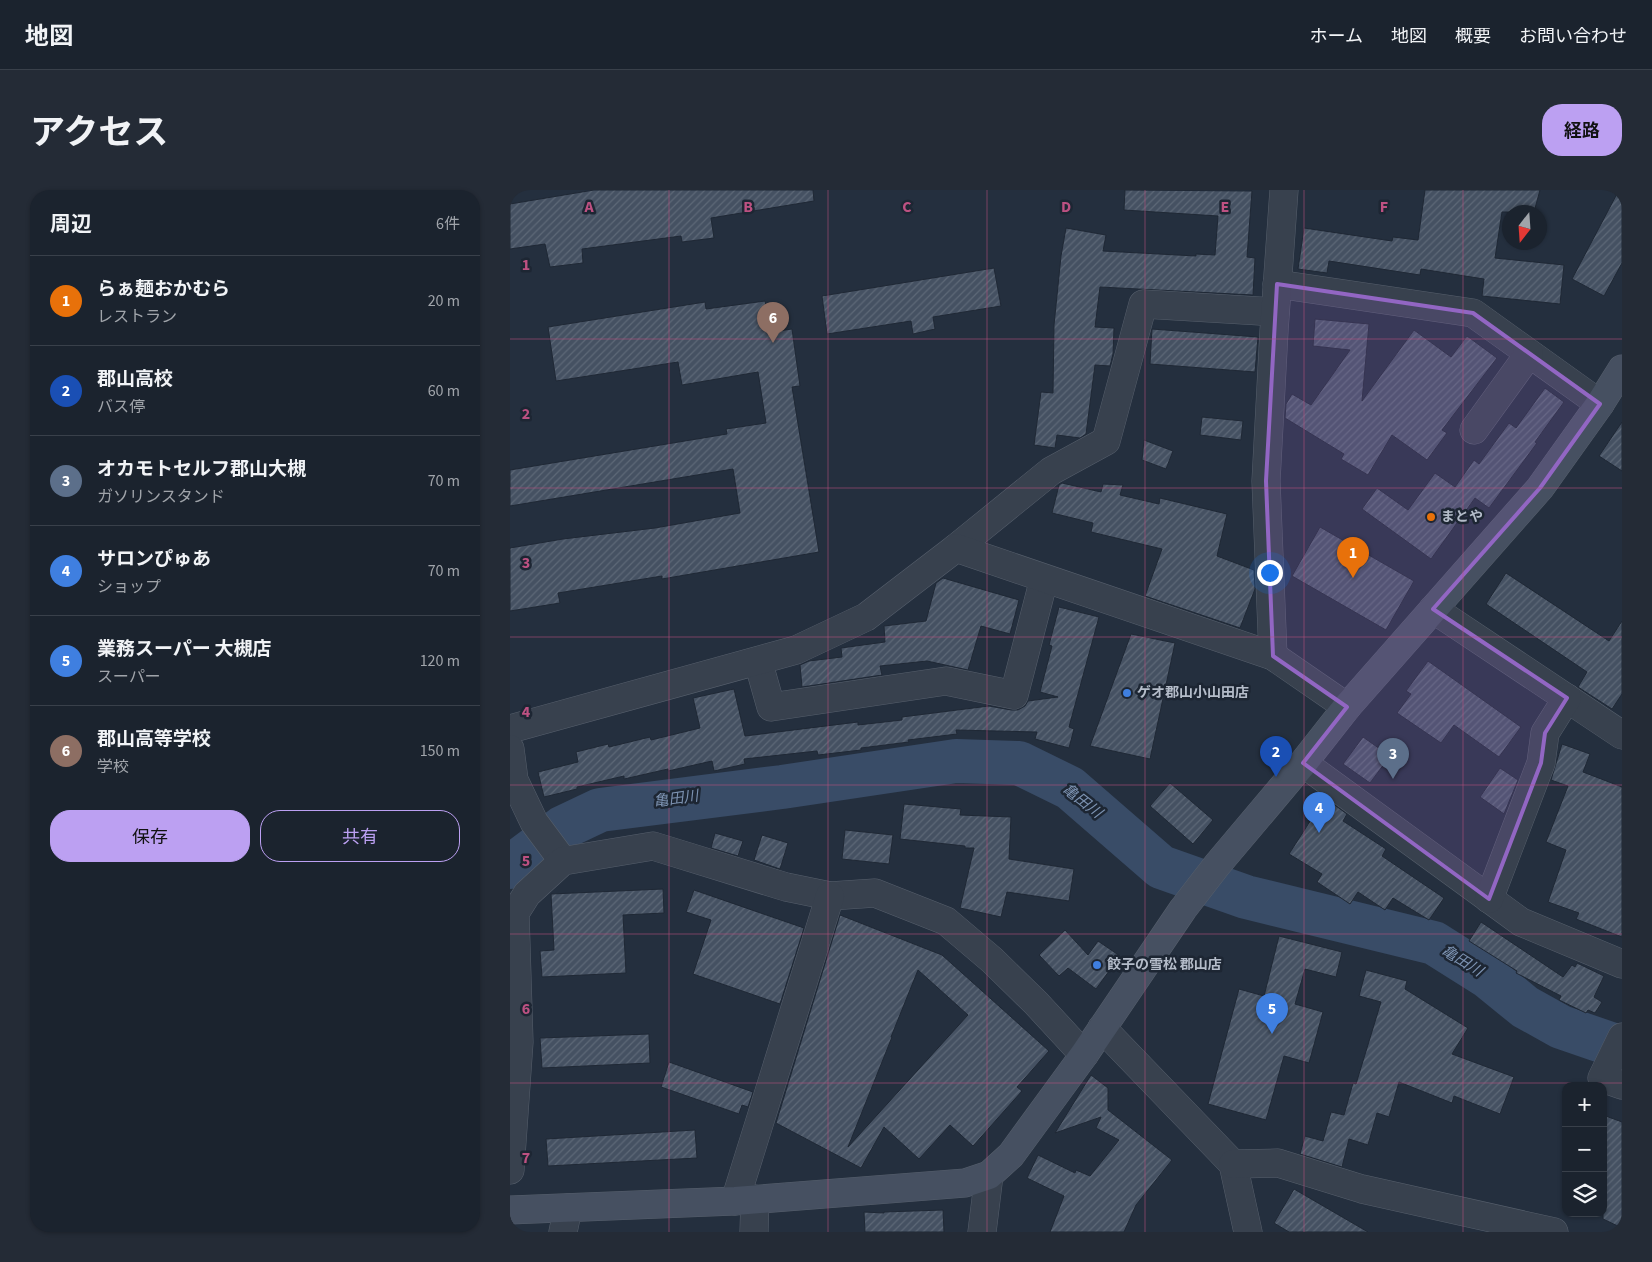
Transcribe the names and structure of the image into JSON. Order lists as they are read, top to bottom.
{
  "water": ["亀田川"],
  "places": ["まとや", "ゲオ郡山小山田店", "餃子の雪松 郡山店"],
  "north": "bottom",
  "page": {
    "header": "地図",
    "nav": [
      "ホーム",
      "地図",
      "概要",
      "お問い合わせ"
    ],
    "title": "アクセス",
    "buttons": [
      "経路",
      ["保存", "共有"]
    ],
    "heading": ["周辺", "6件"],
    "list": [
      {
        "mark": "1",
        "name": "らぁ麺おかむら",
        "note": "レストラン",
        "value": "20 m"
      },
      {
        "mark": "2",
        "name": "郡山高校",
        "note": "バス停",
        "value": "60 m"
      },
      {
        "mark": "3",
        "name": "オカモトセルフ郡山大槻",
        "note": "ガソリンスタンド",
        "value": "70 m"
      },
      {
        "mark": "4",
        "name": "サロンぴゅあ",
        "note": "ショップ",
        "value": "70 m"
      },
      {
        "mark": "5",
        "name": "業務スーパー 大槻店",
        "note": "スーパー",
        "value": "120 m"
      },
      {
        "mark": "6",
        "name": "郡山高等学校",
        "note": "学校",
        "value": "150 m"
      }
    ],
    "pins": [
      "6",
      "1",
      "2",
      "3",
      "4",
      "5"
    ],
    "map_buttons": ["+", "−"]
  },
  "grid": {
    "columns": [
      "A",
      "B",
      "C",
      "D",
      "E",
      "F"
    ],
    "rows": [
      "1",
      "2",
      "3",
      "4",
      "5",
      "6",
      "7"
    ]
  }
}
